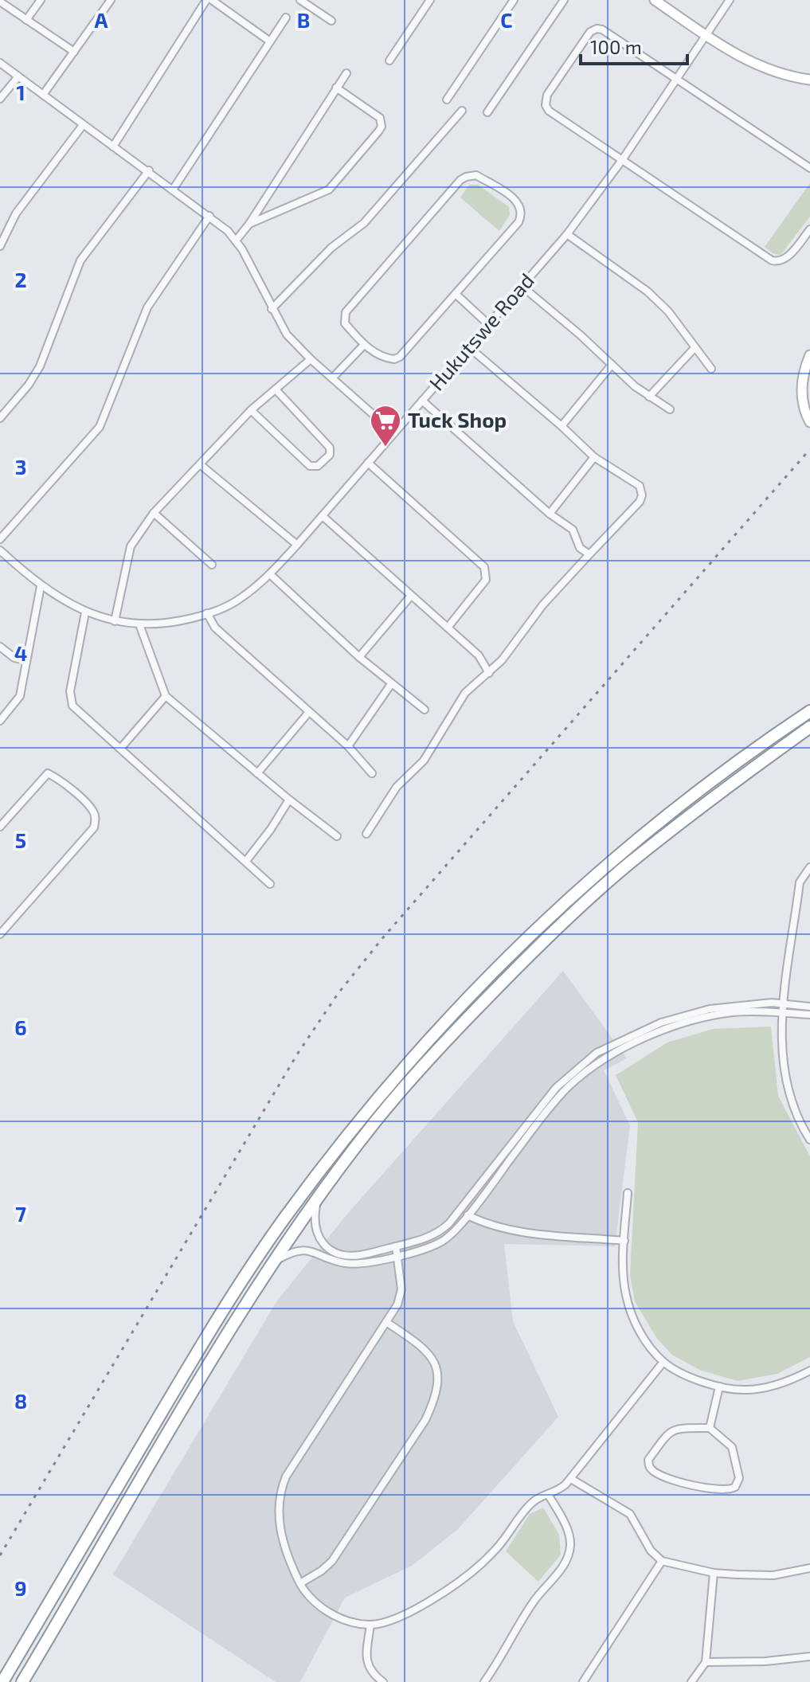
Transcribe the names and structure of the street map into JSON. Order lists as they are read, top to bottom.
{
  "streets": {
    "street": ["Hukutswe Road"]
  },
  "places": {
    "supermarket": ["Tuck Shop"]
  },
  "scale_bar": "100 m",
  "grid": {
    "columns": ["A", "B", "C"],
    "rows": [
      "1",
      "2",
      "3",
      "4",
      "5",
      "6",
      "7",
      "8",
      "9"
    ]
  }
}
